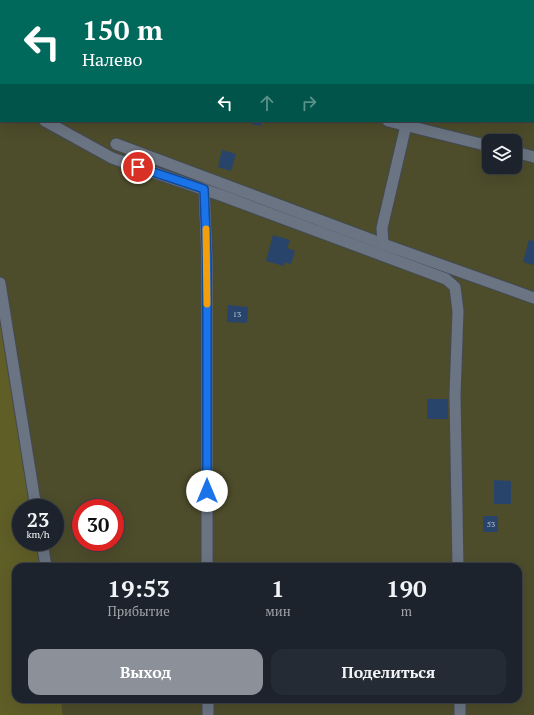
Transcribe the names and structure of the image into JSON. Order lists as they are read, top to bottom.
{
  "house_numbers": ["13", "53"],
  "page": {
    "turn": ["150 m", "Налево"],
    "speed": "23 km/h",
    "limit": "30",
    "eta": [
      "19:53",
      "Прибытие",
      "1",
      "мин",
      "190",
      "m"
    ],
    "buttons": ["Выход", "Поделиться"]
  }
}
